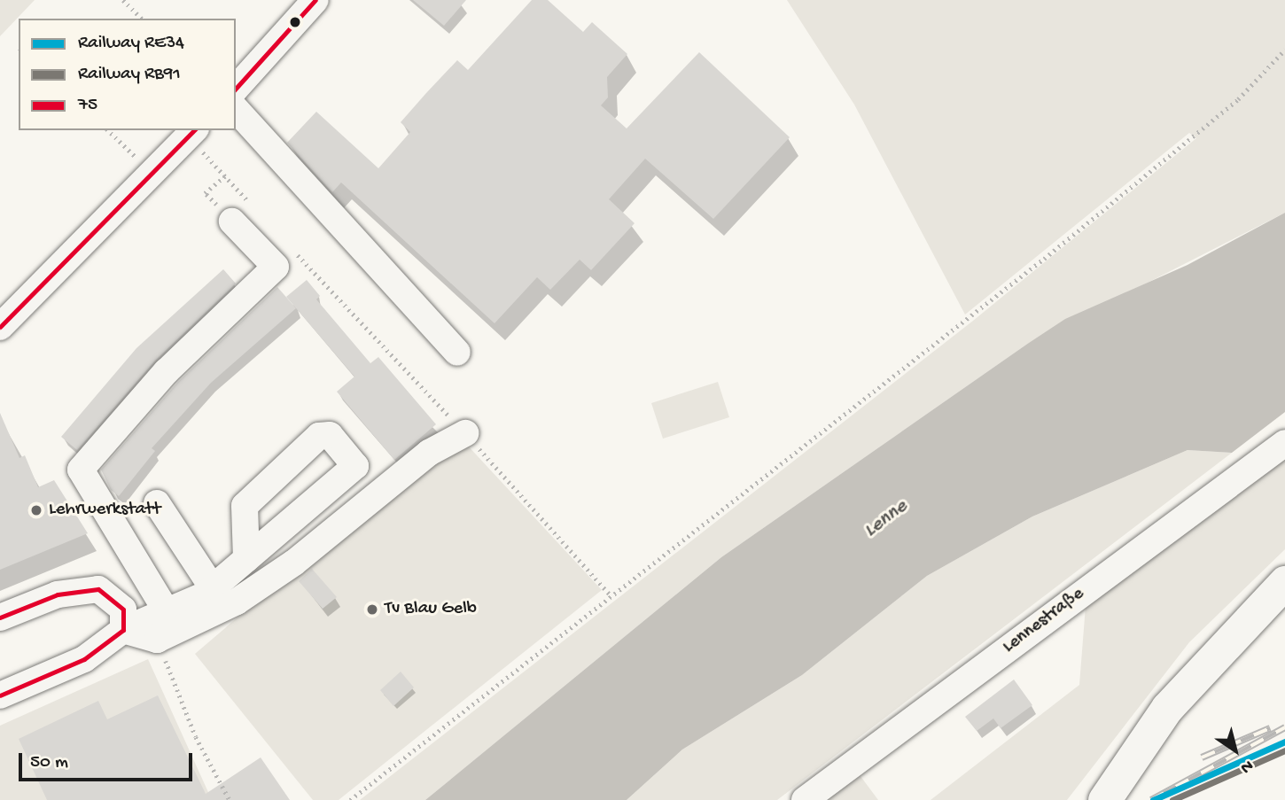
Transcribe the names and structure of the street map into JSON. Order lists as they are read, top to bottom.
{
  "streets": {
    "street": ["Lennestraße"]
  },
  "water": ["Lenne"],
  "places": ["Lehrwerkstatt", "Tv Blau Gelb"],
  "lines": ["transit line 75", "rail line RE34", "rail line RB91"],
  "legend": ["Railway RE34", "Railway RB91", "75"],
  "scale_bar": "50 m",
  "north": "bottom right"
}
